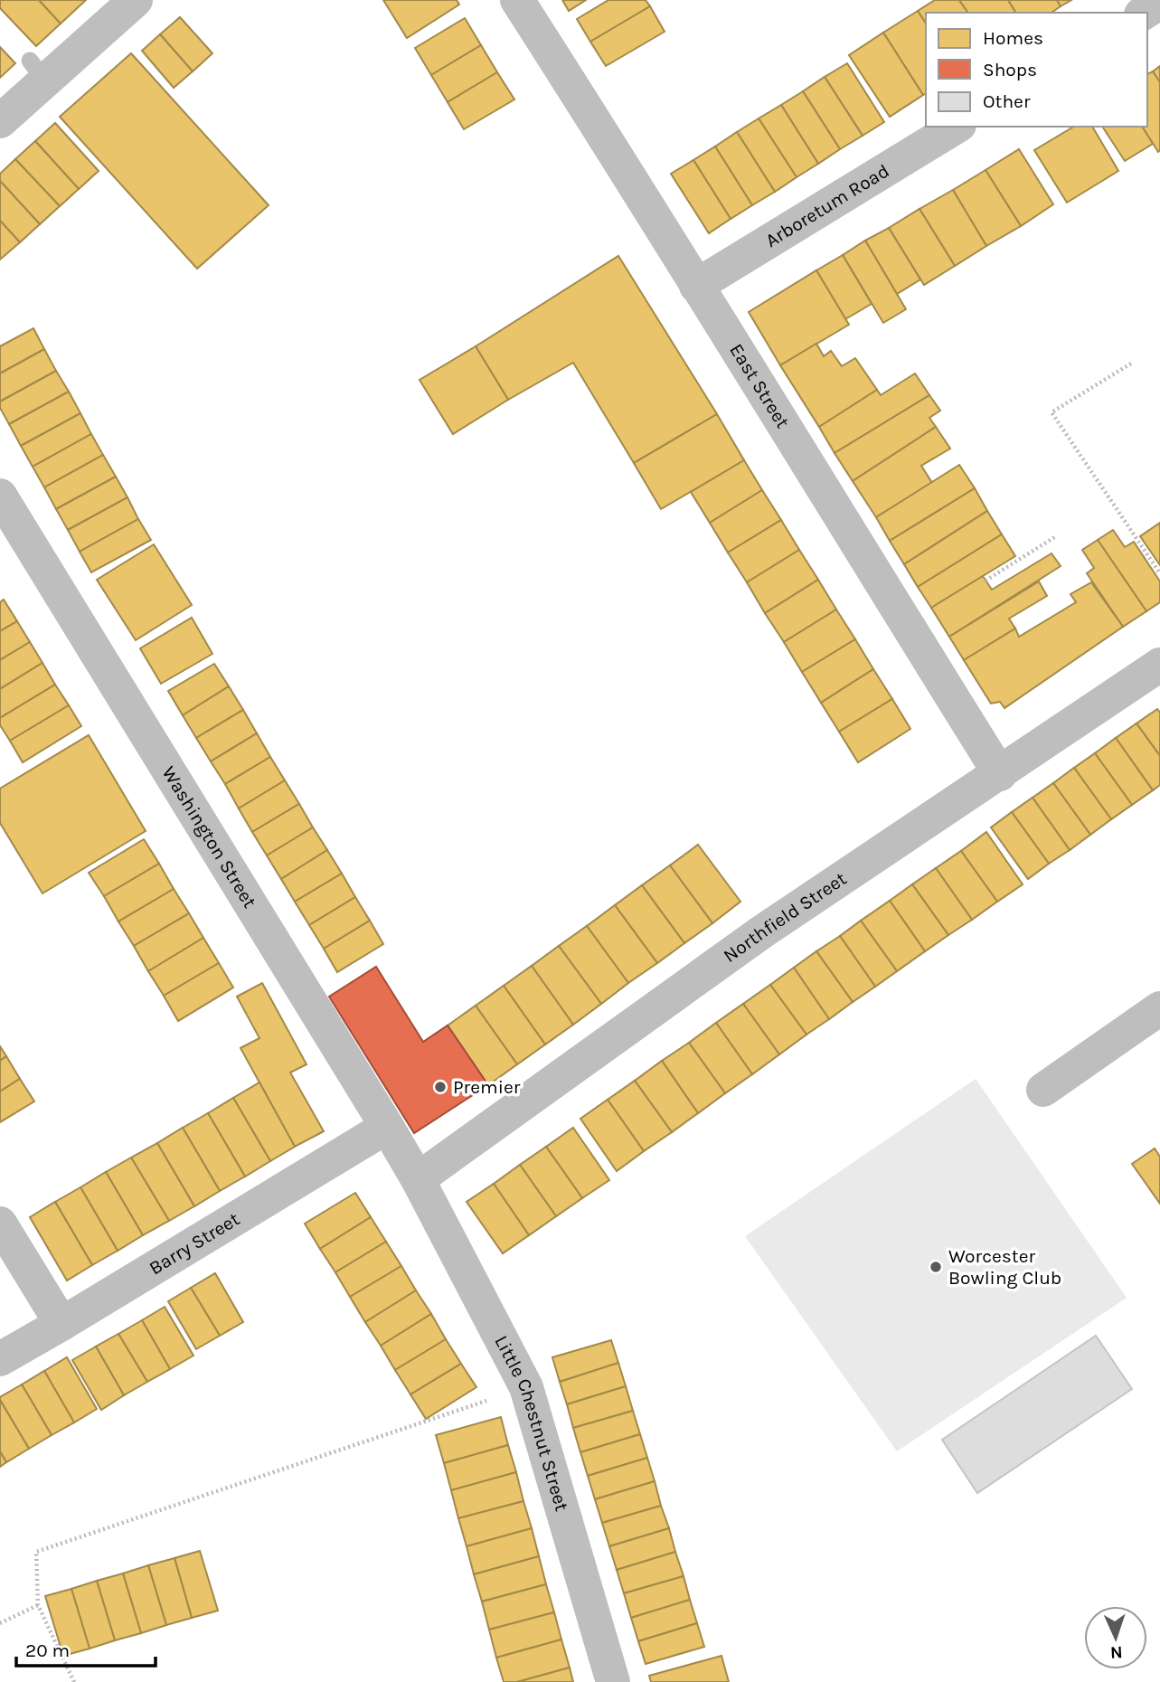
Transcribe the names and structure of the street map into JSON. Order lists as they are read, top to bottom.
{
  "streets": {
    "street": [
      "Arboretum Road",
      "East Street",
      "Washington Street",
      "Northfield Street",
      "Barry Street",
      "Little Chestnut Street"
    ]
  },
  "crossings": [
    ["Arboretum Road", "East Street"],
    ["East Street", "Northfield Street"],
    ["Washington Street", "Northfield Street"],
    ["Washington Street", "Barry Street"],
    ["Washington Street", "Little Chestnut Street"],
    ["Northfield Street", "Little Chestnut Street"]
  ],
  "places": ["Premier", "Worcester Bowling Club"],
  "legend": ["Homes", "Shops", "Other"],
  "scale_bar": "20 m",
  "north": "bottom"
}
